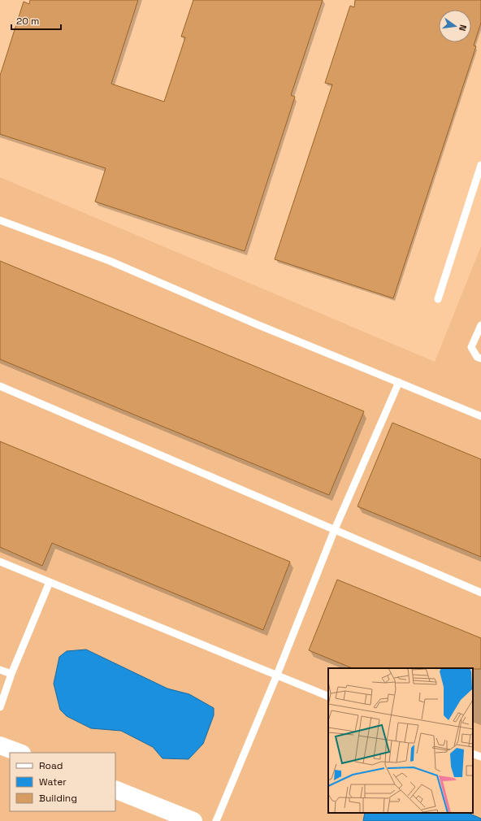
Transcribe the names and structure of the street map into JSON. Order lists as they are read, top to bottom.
{
  "legend": ["Road", "Water", "Building"],
  "scale_bar": "20 m",
  "north": "right"
}
